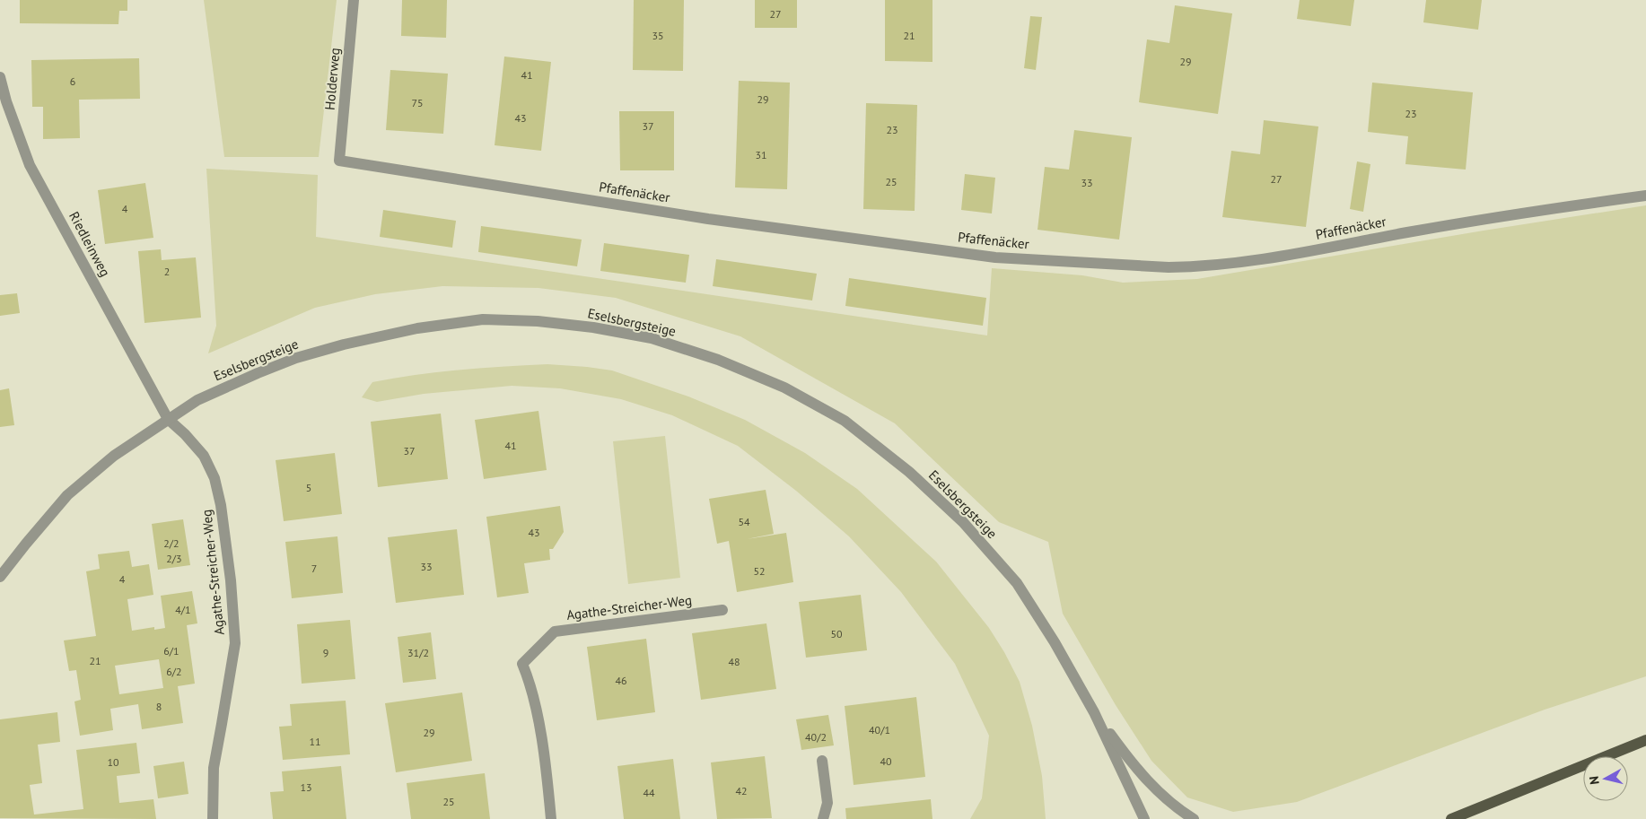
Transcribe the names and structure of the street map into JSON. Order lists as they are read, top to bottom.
{
  "streets": {
    "street": [
      "Holderweg",
      "Pfaffenäcker",
      "Riedleinweg",
      "Eselsbergsteige",
      "Agathe-Streicher-Weg"
    ]
  },
  "crossings": [
    ["Holderweg", "Pfaffenäcker"],
    ["Riedleinweg", "Eselsbergsteige"],
    ["Riedleinweg", "Agathe-Streicher-Weg"],
    ["Eselsbergsteige", "Agathe-Streicher-Weg"]
  ],
  "house_numbers": [
    "27",
    "35",
    "21",
    "29",
    "41",
    "6",
    "29",
    "75",
    "23",
    "43",
    "37",
    "23",
    "31",
    "27",
    "25",
    "33",
    "4",
    "2",
    "41",
    "37",
    "5",
    "54",
    "43",
    "2/2",
    "2/3",
    "33",
    "7",
    "52",
    "4",
    "4/1",
    "50",
    "6/1",
    "9",
    "31/2",
    "21",
    "48",
    "6/2",
    "46",
    "8",
    "40/1",
    "29",
    "40/2",
    "11",
    "40",
    "10",
    "13",
    "42",
    "44",
    "25"
  ],
  "north": "left"
}
